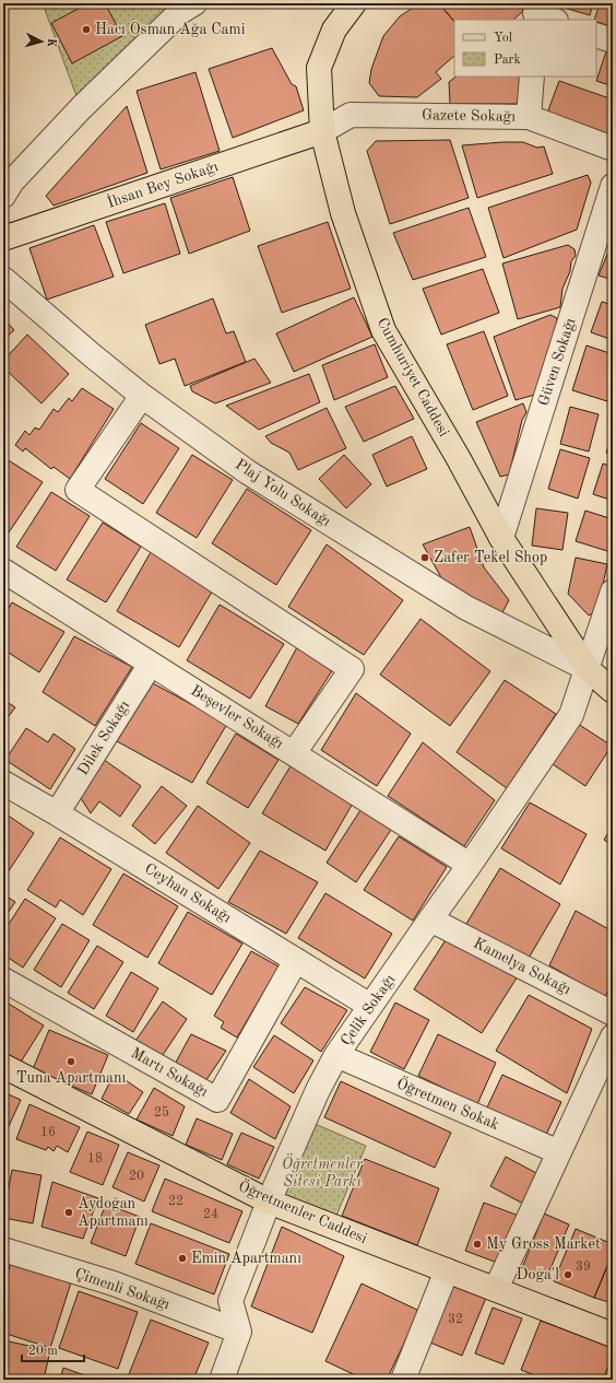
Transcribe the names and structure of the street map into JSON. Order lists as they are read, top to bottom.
{
  "streets": {
    "main road": ["İhsan Bey Sokağı", "Cumhuriyet Caddesi", "Öğretmenler Caddesi"],
    "street": [
      "Gazete Sokağı",
      "Güven Sokağı",
      "Plaj Yolu Sokağı",
      "Beşevler Sokağı",
      "Dilek Sokağı",
      "Ceyhan Sokağı",
      "Kamelya Sokağı",
      "Çelik Sokağı",
      "Martı Sokağı",
      "Öğretmen Sokak",
      "Çimenli Sokağı"
    ]
  },
  "crossings": [
    ["Gazete Sokağı", "İhsan Bey Sokağı"],
    ["Gazete Sokağı", "Cumhuriyet Caddesi"],
    ["İhsan Bey Sokağı", "Cumhuriyet Caddesi"],
    ["Güven Sokağı", "Cumhuriyet Caddesi"],
    ["Cumhuriyet Caddesi", "Plaj Yolu Sokağı"],
    ["Cumhuriyet Caddesi", "Çelik Sokağı"],
    ["Plaj Yolu Sokağı", "Çelik Sokağı"],
    ["Beşevler Sokağı", "Dilek Sokağı"],
    ["Beşevler Sokağı", "Çelik Sokağı"],
    ["Dilek Sokağı", "Ceyhan Sokağı"],
    ["Ceyhan Sokağı", "Çelik Sokağı"],
    ["Ceyhan Sokağı", "Martı Sokağı"],
    ["Kamelya Sokağı", "Çelik Sokağı"],
    ["Çelik Sokağı", "Öğretmen Sokak"],
    ["Çelik Sokağı", "Öğretmenler Caddesi"],
    ["Çelik Sokağı", "Çimenli Sokağı"]
  ],
  "parks": ["Öğretmenler Sitesi Parkı"],
  "places": [
    "Hacı Osman Ağa Cami",
    "Zafer Tekel Shop",
    "Tuna Apartmanı",
    "Aydoğan Apartmanı",
    "My Gross Market",
    "Emin Apartmanı",
    "Doğa'l"
  ],
  "house_numbers": [
    "25",
    "16",
    "18",
    "20",
    "22",
    "24",
    "39",
    "32"
  ],
  "legend": ["Yol", "Park"],
  "scale_bar": "20 m",
  "north": "right"
}
